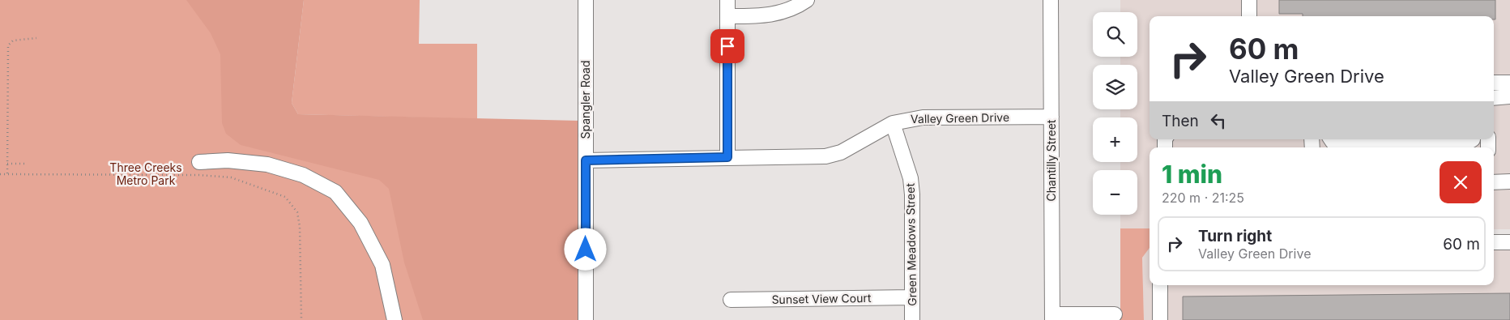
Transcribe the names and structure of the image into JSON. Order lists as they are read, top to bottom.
{
  "streets": {
    "street": [
      "Spangler Road",
      "Valley Green Drive",
      "Chantilly Street",
      "Green Meadows Street",
      "Sunset View Court"
    ]
  },
  "crossings": [
    ["Spangler Road", "Valley Green Drive"],
    ["Valley Green Drive", "Chantilly Street"],
    ["Valley Green Drive", "Green Meadows Street"],
    ["Green Meadows Street", "Sunset View Court"]
  ],
  "parks": ["Three Creeks Metro Park"],
  "page": {
    "map_buttons": ["+", "−"],
    "turn": ["60 m", "Valley Green Drive"],
    "then": "Then",
    "heading": ["1 min", "220 m · 21:25"],
    "list": [
      {
        "name": "Turn right",
        "note": "Valley Green Drive",
        "value": "60 m"
      }
    ]
  }
}
